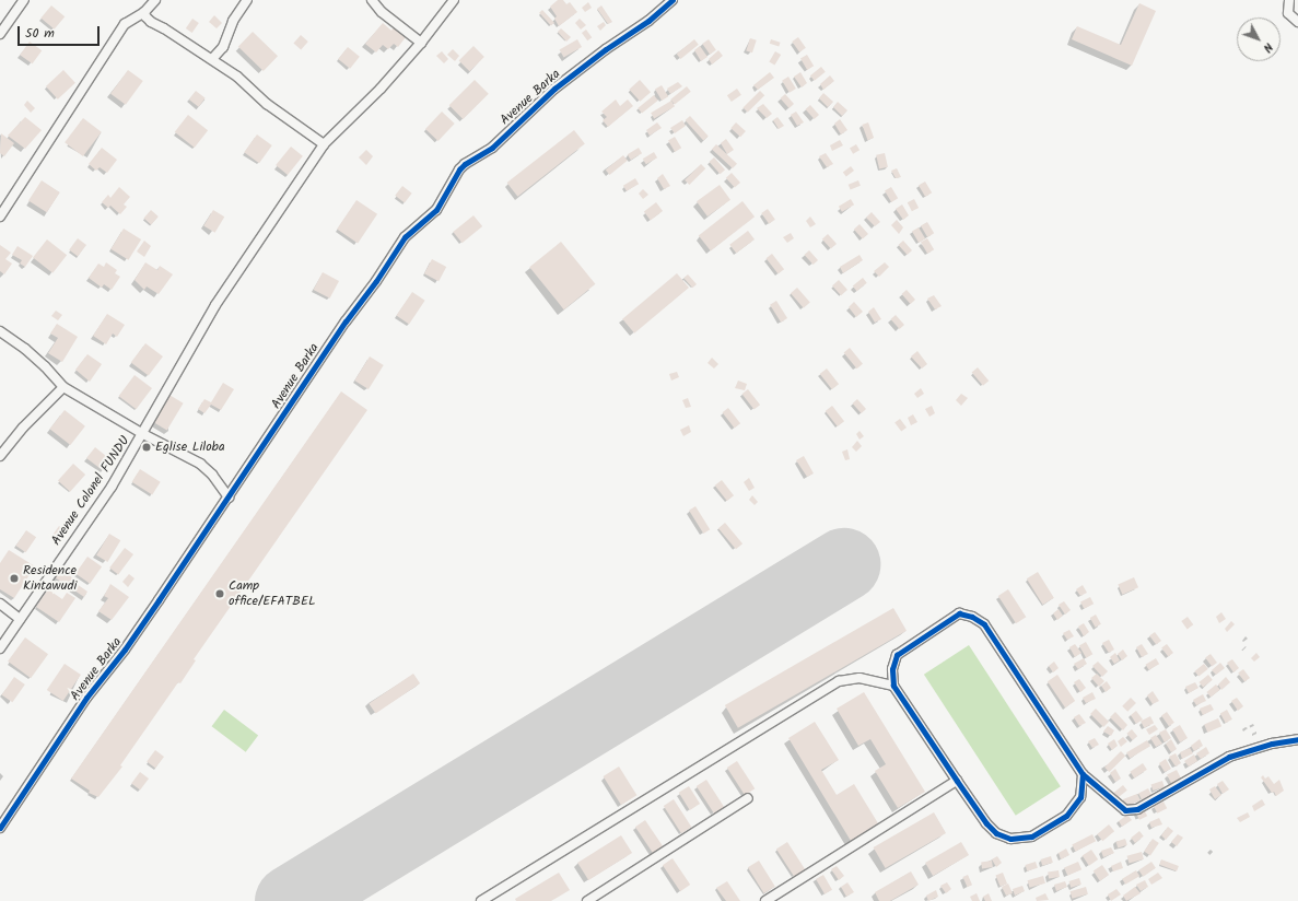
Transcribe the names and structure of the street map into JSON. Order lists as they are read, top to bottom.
{
  "streets": {
    "street": ["Avenue Barka", "Avenue Colonel FUNDU"]
  },
  "places": ["Eglise Liloba", "Residence Kintawudi", "Camp office/EFATBEL"],
  "scale_bar": "50 m",
  "north": "bottom right"
}
